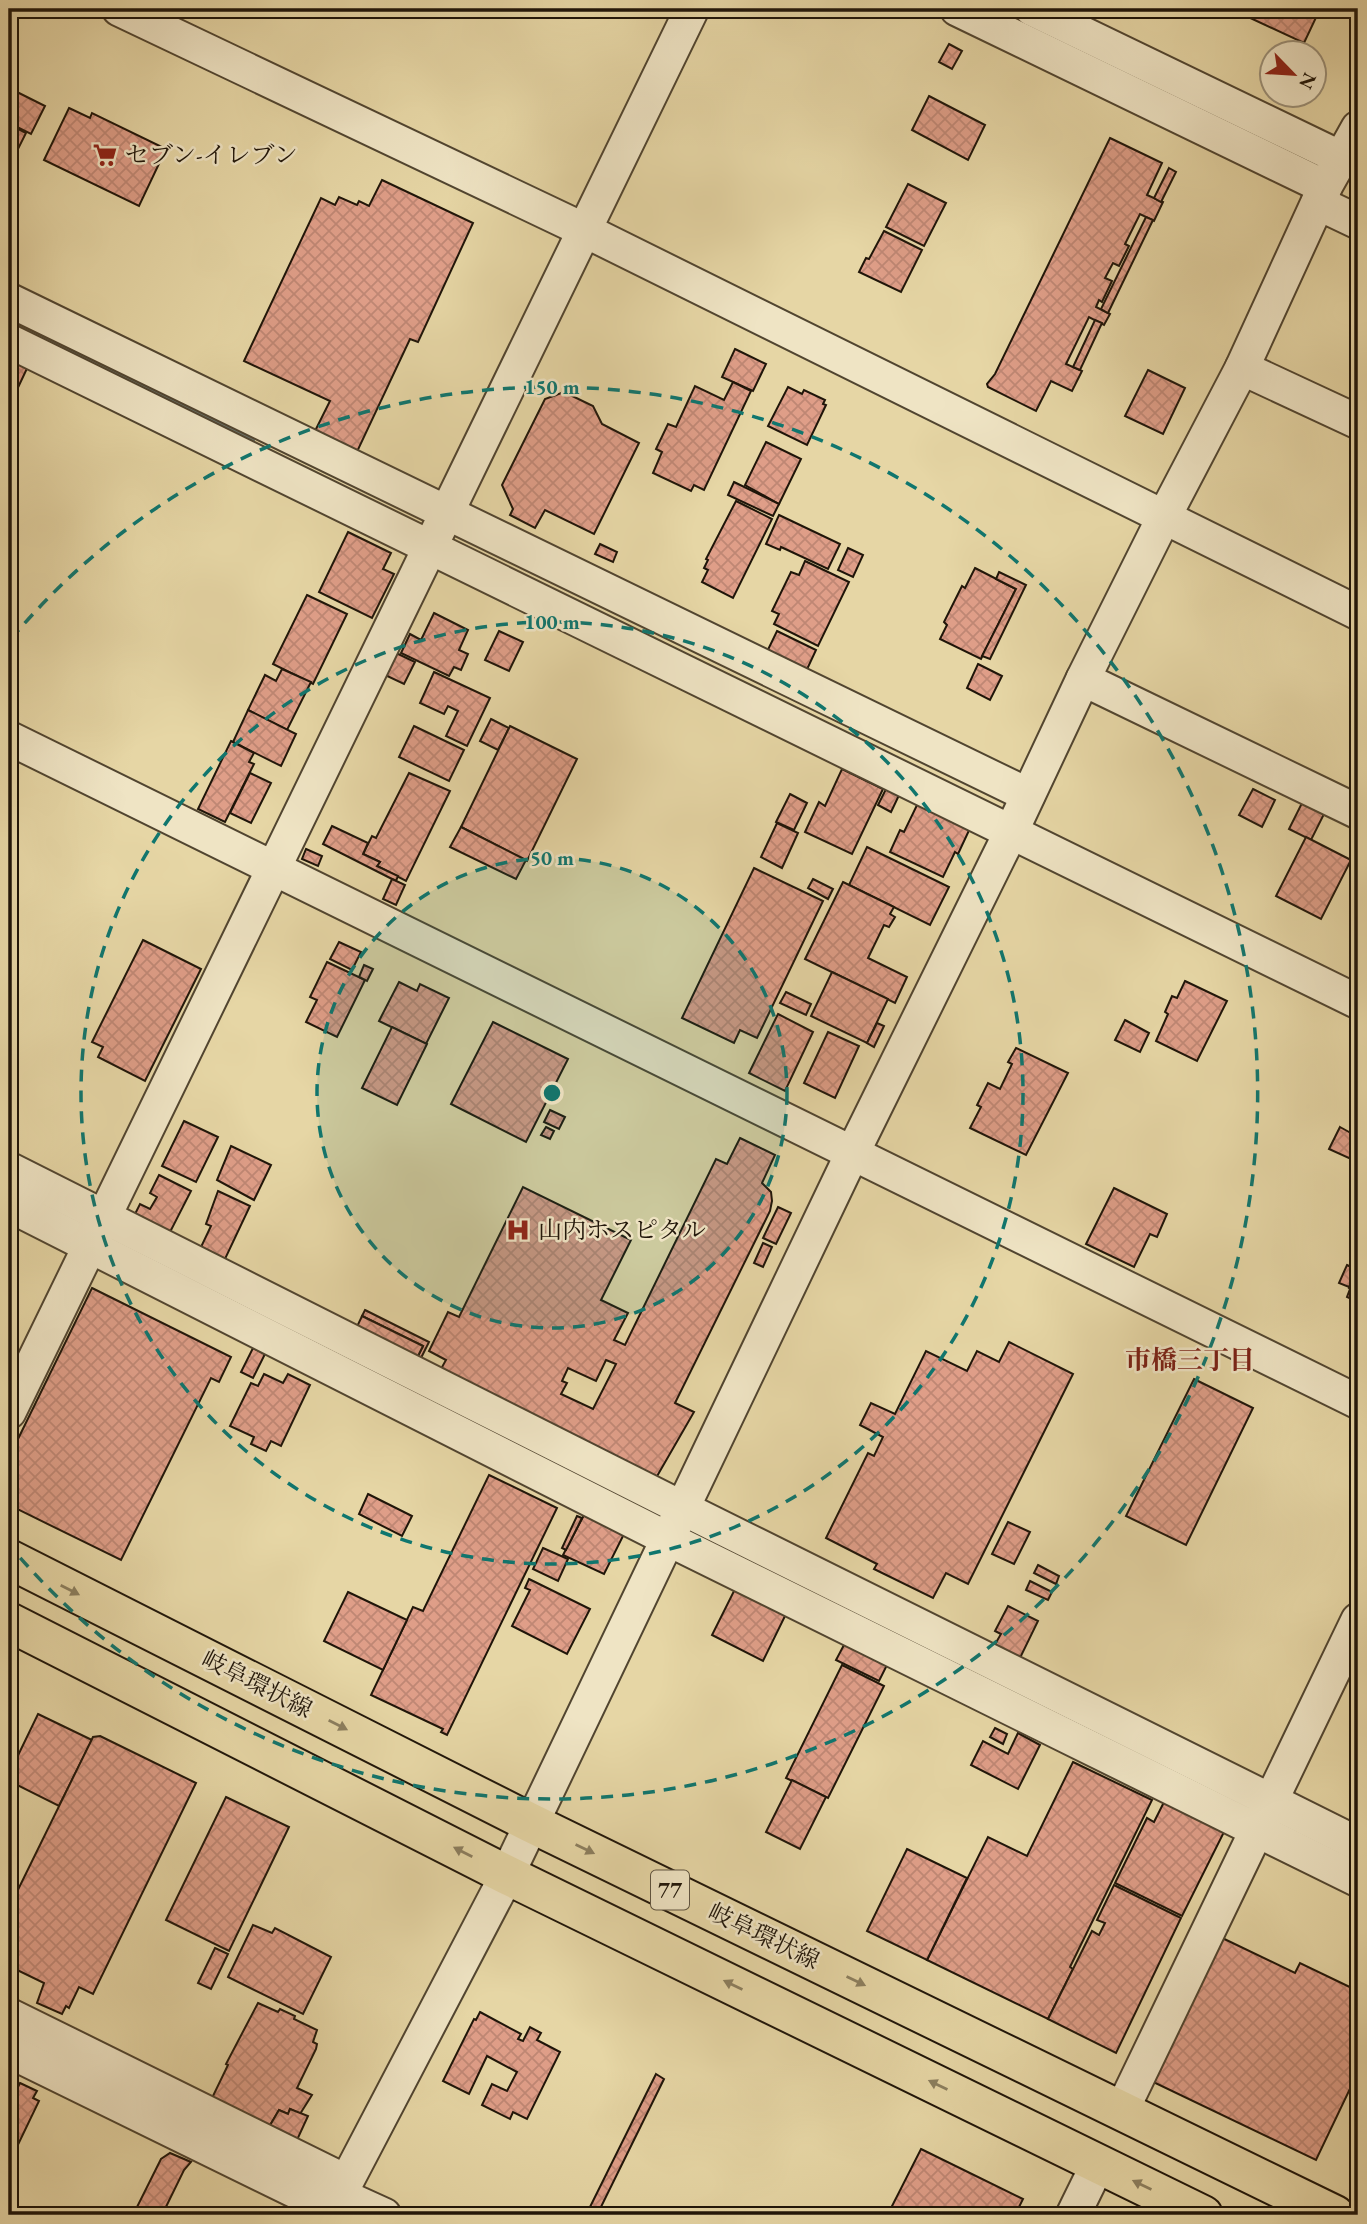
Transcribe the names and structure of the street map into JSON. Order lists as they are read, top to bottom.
{
  "streets": {
    "main road": ["岐阜環状線", "77"]
  },
  "districts": ["市橋三丁目"],
  "places": {
    "supermarket": ["セブン-イレブン"],
    "hospital": ["山内ホスピタル"]
  },
  "north": "bottom right",
  "rings": ["150 m", "100 m", "50 m"]
}
